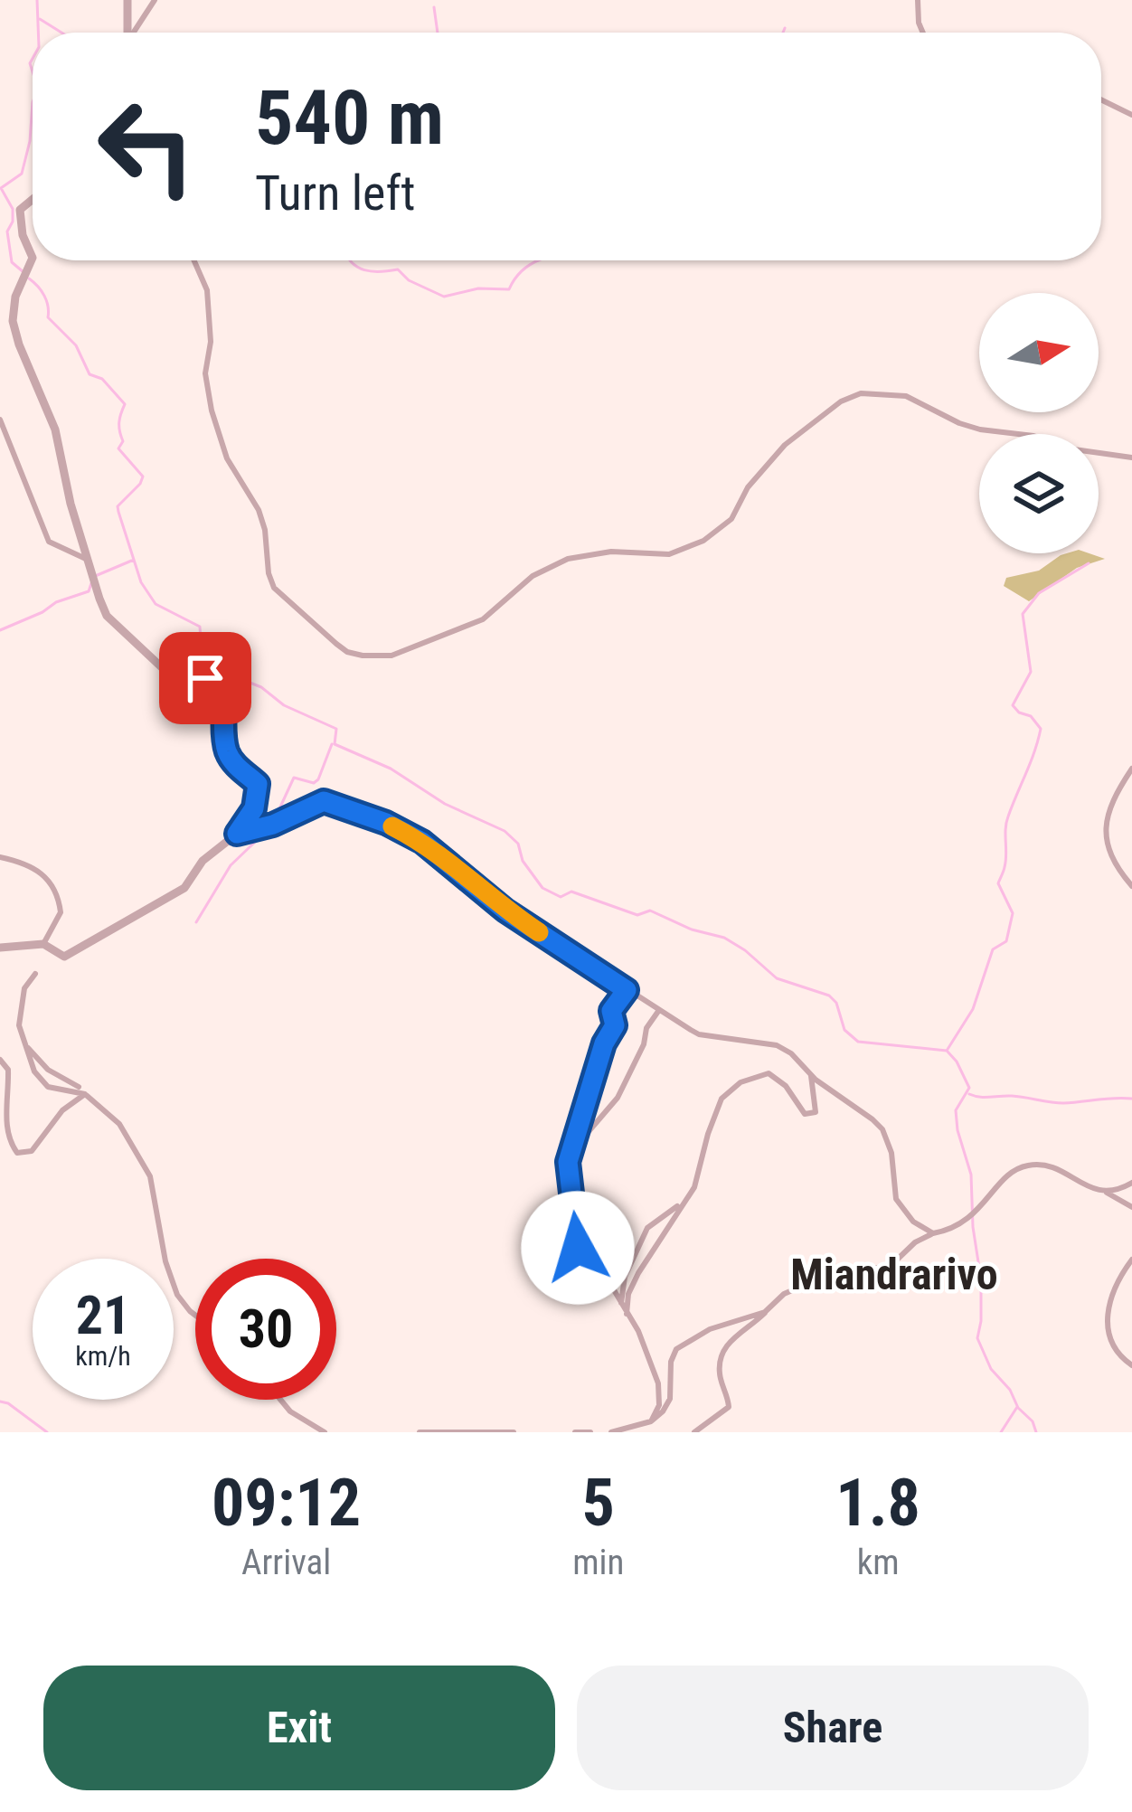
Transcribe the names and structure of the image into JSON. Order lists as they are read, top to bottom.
{
  "districts": ["Miandrarivo"],
  "north": "right",
  "page": {
    "turn": ["540 m", "Turn left"],
    "speed": "21 km/h",
    "limit": "30",
    "eta": [
      "09:12",
      "Arrival",
      "5",
      "min",
      "1.8",
      "km"
    ],
    "buttons": ["Exit", "Share"]
  }
}
